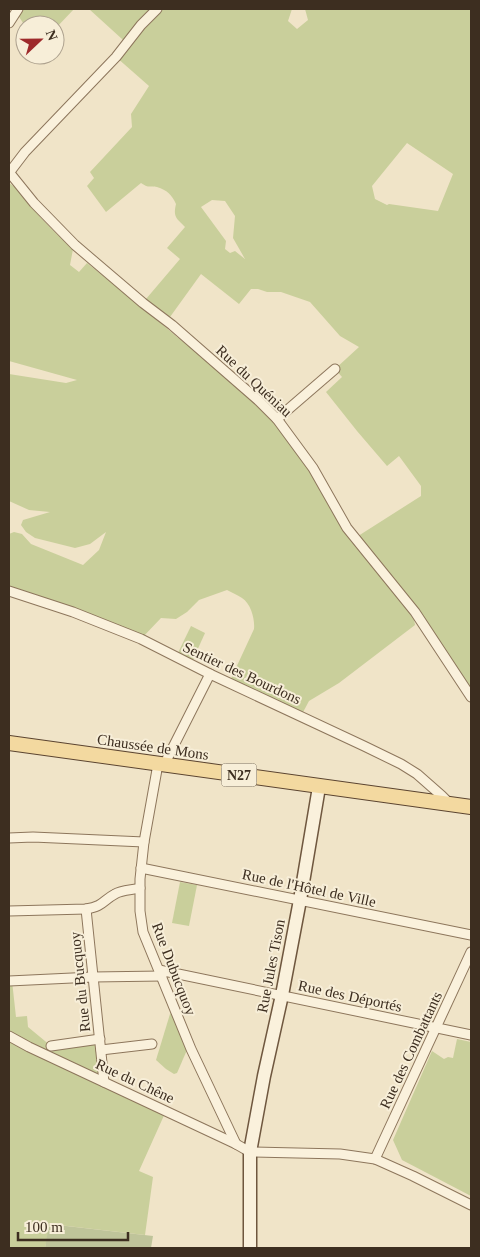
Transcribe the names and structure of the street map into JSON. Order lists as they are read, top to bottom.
{
  "streets": {
    "main road": ["Chaussée de Mons", "N27"],
    "street": [
      "Rue du Quéniau",
      "Sentier des Bourdons",
      "Rue de l'Hôtel de Ville",
      "Rue Jules Tison",
      "Rue Dubucquoy",
      "Rue du Bucquoy",
      "Rue des Déportés",
      "Rue des Combattants",
      "Rue du Chêne"
    ]
  },
  "crossings": [
    ["Sentier des Bourdons", "Chaussée de Mons"],
    ["Sentier des Bourdons", "Rue Dubucquoy"],
    ["Chaussée de Mons", "Rue Jules Tison"],
    ["Chaussée de Mons", "Rue Dubucquoy"],
    ["Rue de l'Hôtel de Ville", "Rue Jules Tison"],
    ["Rue de l'Hôtel de Ville", "Rue Dubucquoy"],
    ["Rue Jules Tison", "Rue des Déportés"],
    ["Rue Jules Tison", "Rue du Chêne"],
    ["Rue Dubucquoy", "Rue des Déportés"],
    ["Rue Dubucquoy", "Rue du Chêne"],
    ["Rue du Bucquoy", "Rue des Déportés"],
    ["Rue du Bucquoy", "Rue du Chêne"],
    ["Rue des Déportés", "Rue des Combattants"]
  ],
  "scale_bar": "100 m",
  "north": "right"
}
